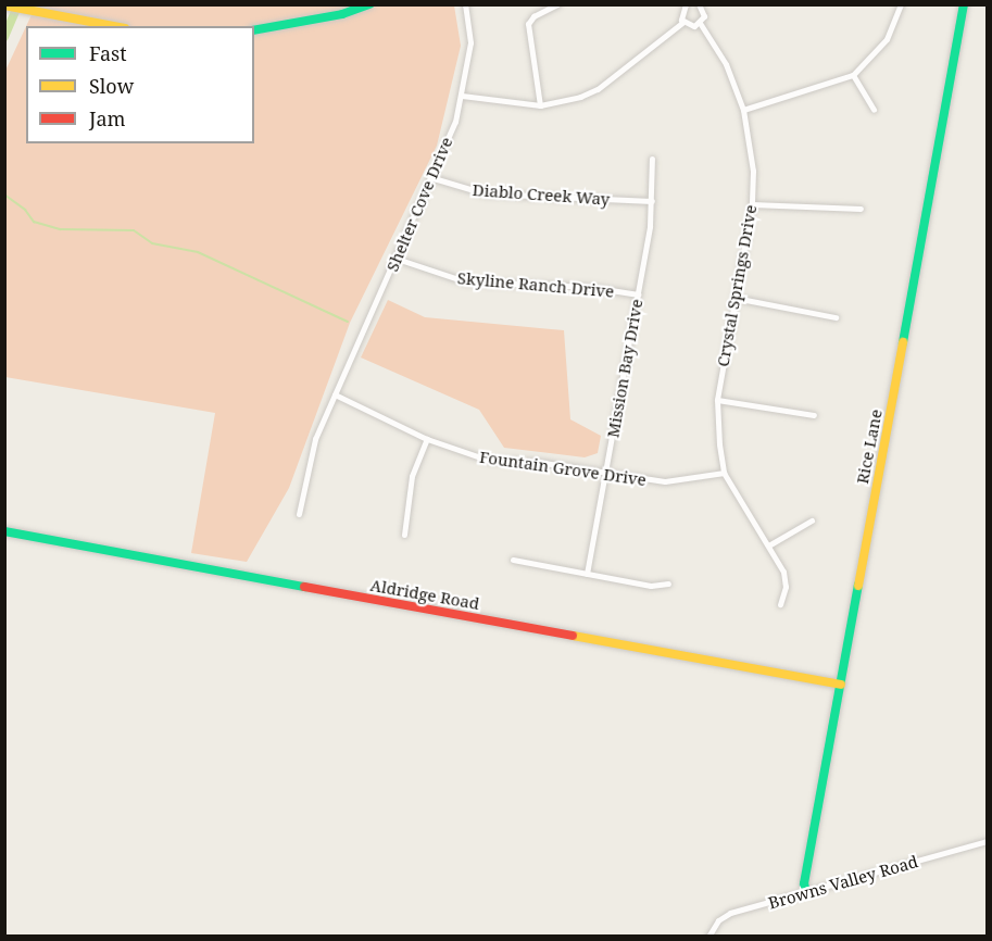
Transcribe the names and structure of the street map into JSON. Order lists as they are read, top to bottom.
{
  "streets": {
    "street": [
      "Diablo Creek Way",
      "Shelter Cove Drive",
      "Skyline Ranch Drive",
      "Crystal Springs Drive",
      "Mission Bay Drive",
      "Rice Lane",
      "Fountain Grove Drive",
      "Aldridge Road",
      "Browns Valley Road"
    ]
  },
  "crossings": [
    ["Diablo Creek Way", "Shelter Cove Drive"],
    ["Diablo Creek Way", "Mission Bay Drive"],
    ["Shelter Cove Drive", "Skyline Ranch Drive"],
    ["Shelter Cove Drive", "Fountain Grove Drive"],
    ["Skyline Ranch Drive", "Mission Bay Drive"],
    ["Crystal Springs Drive", "Fountain Grove Drive"],
    ["Mission Bay Drive", "Fountain Grove Drive"],
    ["Rice Lane", "Aldridge Road"],
    ["Rice Lane", "Browns Valley Road"]
  ],
  "legend": ["Fast", "Slow", "Jam"]
}
